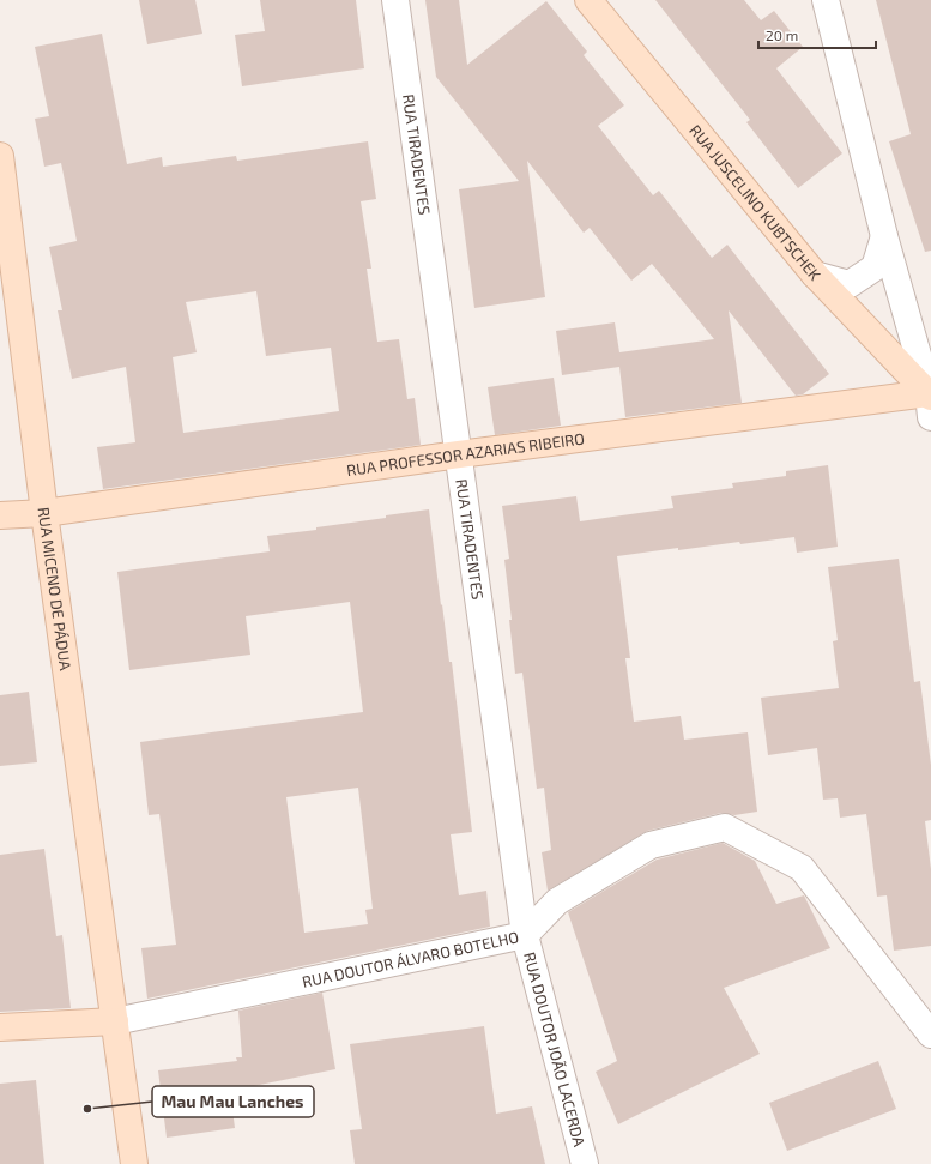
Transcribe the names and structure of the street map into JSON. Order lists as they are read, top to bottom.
{
  "streets": {
    "main road": [
      "RUA JUSCELINO KUBTSCHEK",
      "RUA PROFESSOR AZARIAS RIBEIRO",
      "RUA MICENO DE PÁDUA",
      "RUA DOUTOR ÁLVARO BOTELHO"
    ],
    "street": ["RUA TIRADENTES", "RUA DOUTOR JOÃO LACERDA"]
  },
  "crossings": [
    ["RUA TIRADENTES", "RUA PROFESSOR AZARIAS RIBEIRO"],
    ["RUA TIRADENTES", "RUA DOUTOR ÁLVARO BOTELHO"],
    ["RUA TIRADENTES", "RUA DOUTOR JOÃO LACERDA"],
    ["RUA JUSCELINO KUBTSCHEK", "RUA PROFESSOR AZARIAS RIBEIRO"],
    ["RUA PROFESSOR AZARIAS RIBEIRO", "RUA MICENO DE PÁDUA"],
    ["RUA MICENO DE PÁDUA", "RUA DOUTOR ÁLVARO BOTELHO"],
    ["RUA DOUTOR ÁLVARO BOTELHO", "RUA DOUTOR JOÃO LACERDA"]
  ],
  "places": ["Mau Mau Lanches"],
  "scale_bar": "20 m"
}
